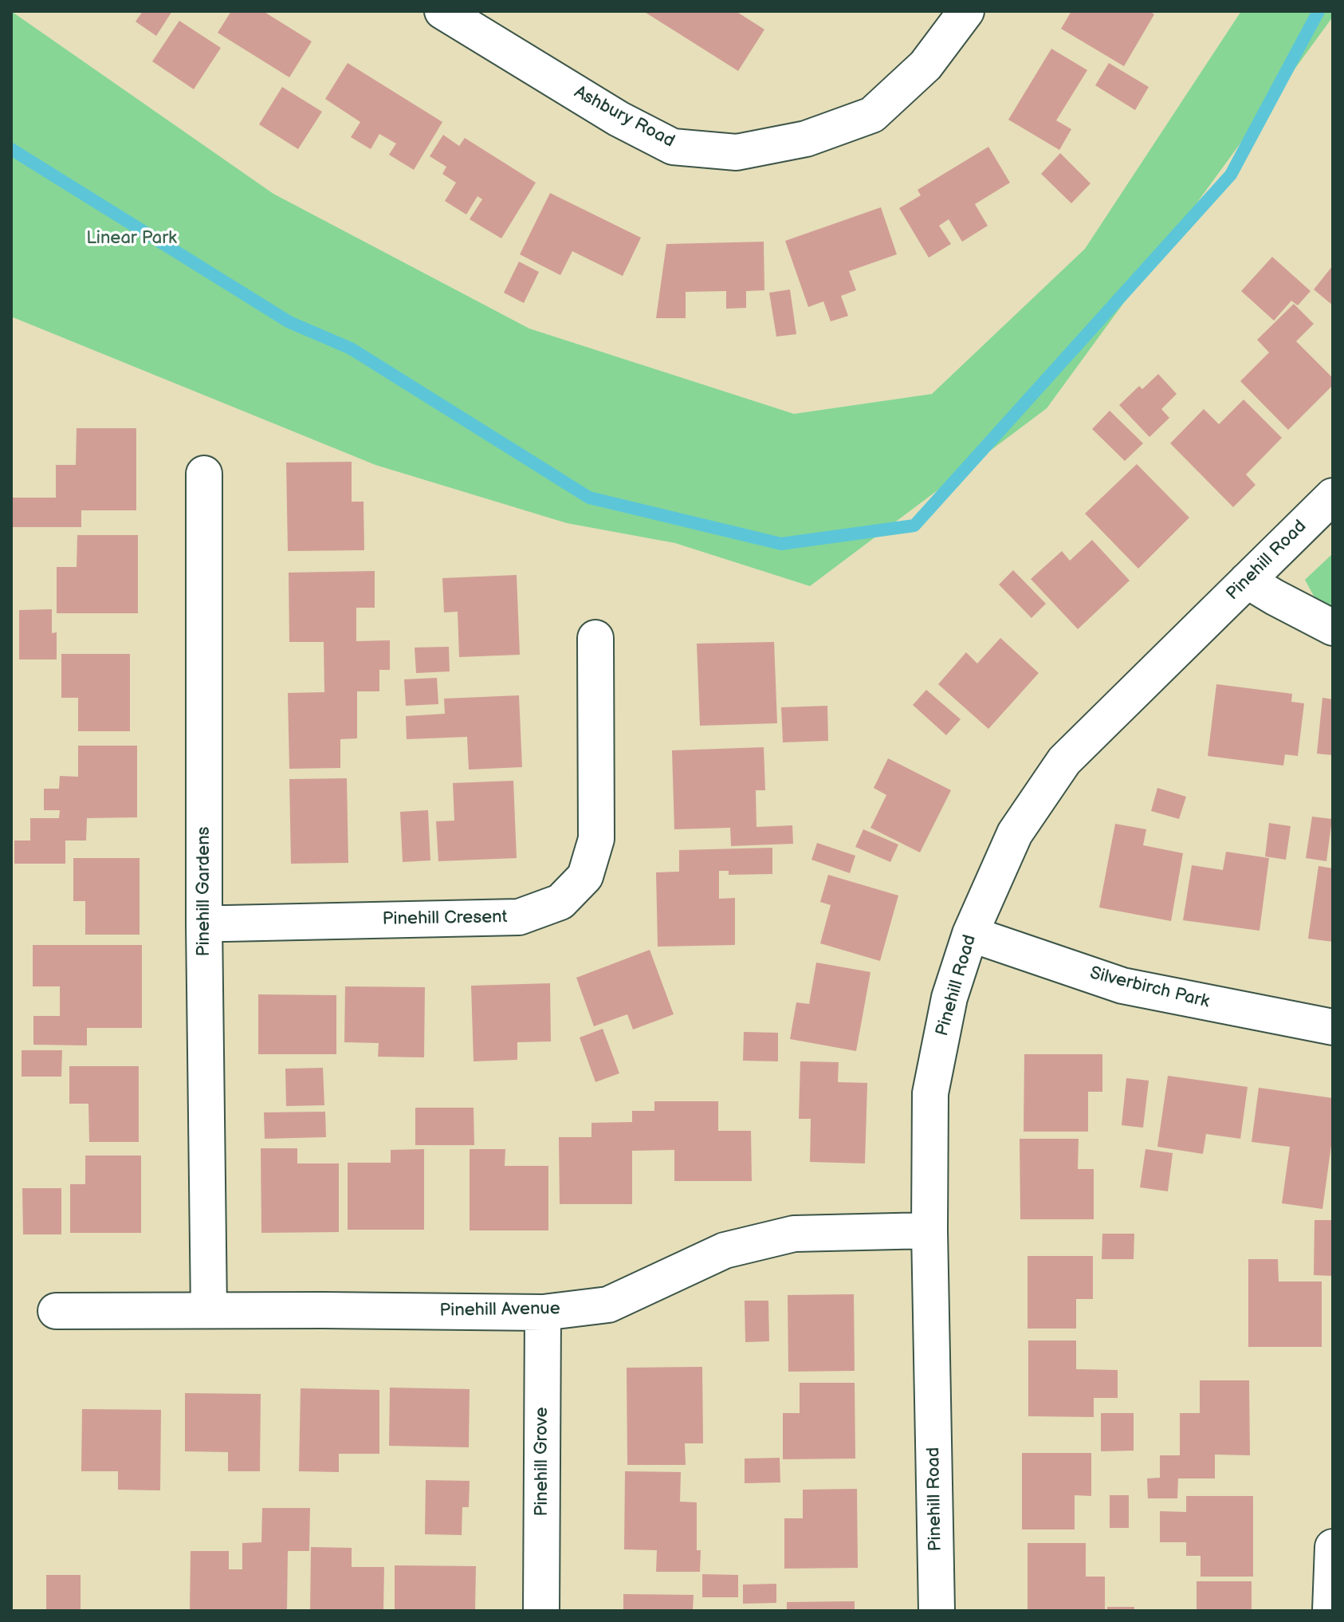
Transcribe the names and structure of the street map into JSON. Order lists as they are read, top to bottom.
{
  "streets": {
    "street": [
      "Ashbury Road",
      "Pinehill Road",
      "Pinehill Gardens",
      "Pinehill Cresent",
      "Silverbirch Park",
      "Pinehill Avenue",
      "Pinehill Grove"
    ]
  },
  "crossings": [
    ["Pinehill Road", "Silverbirch Park"],
    ["Pinehill Road", "Pinehill Avenue"],
    ["Pinehill Gardens", "Pinehill Cresent"],
    ["Pinehill Gardens", "Pinehill Avenue"],
    ["Pinehill Avenue", "Pinehill Grove"]
  ],
  "parks": ["Linear Park"]
}
